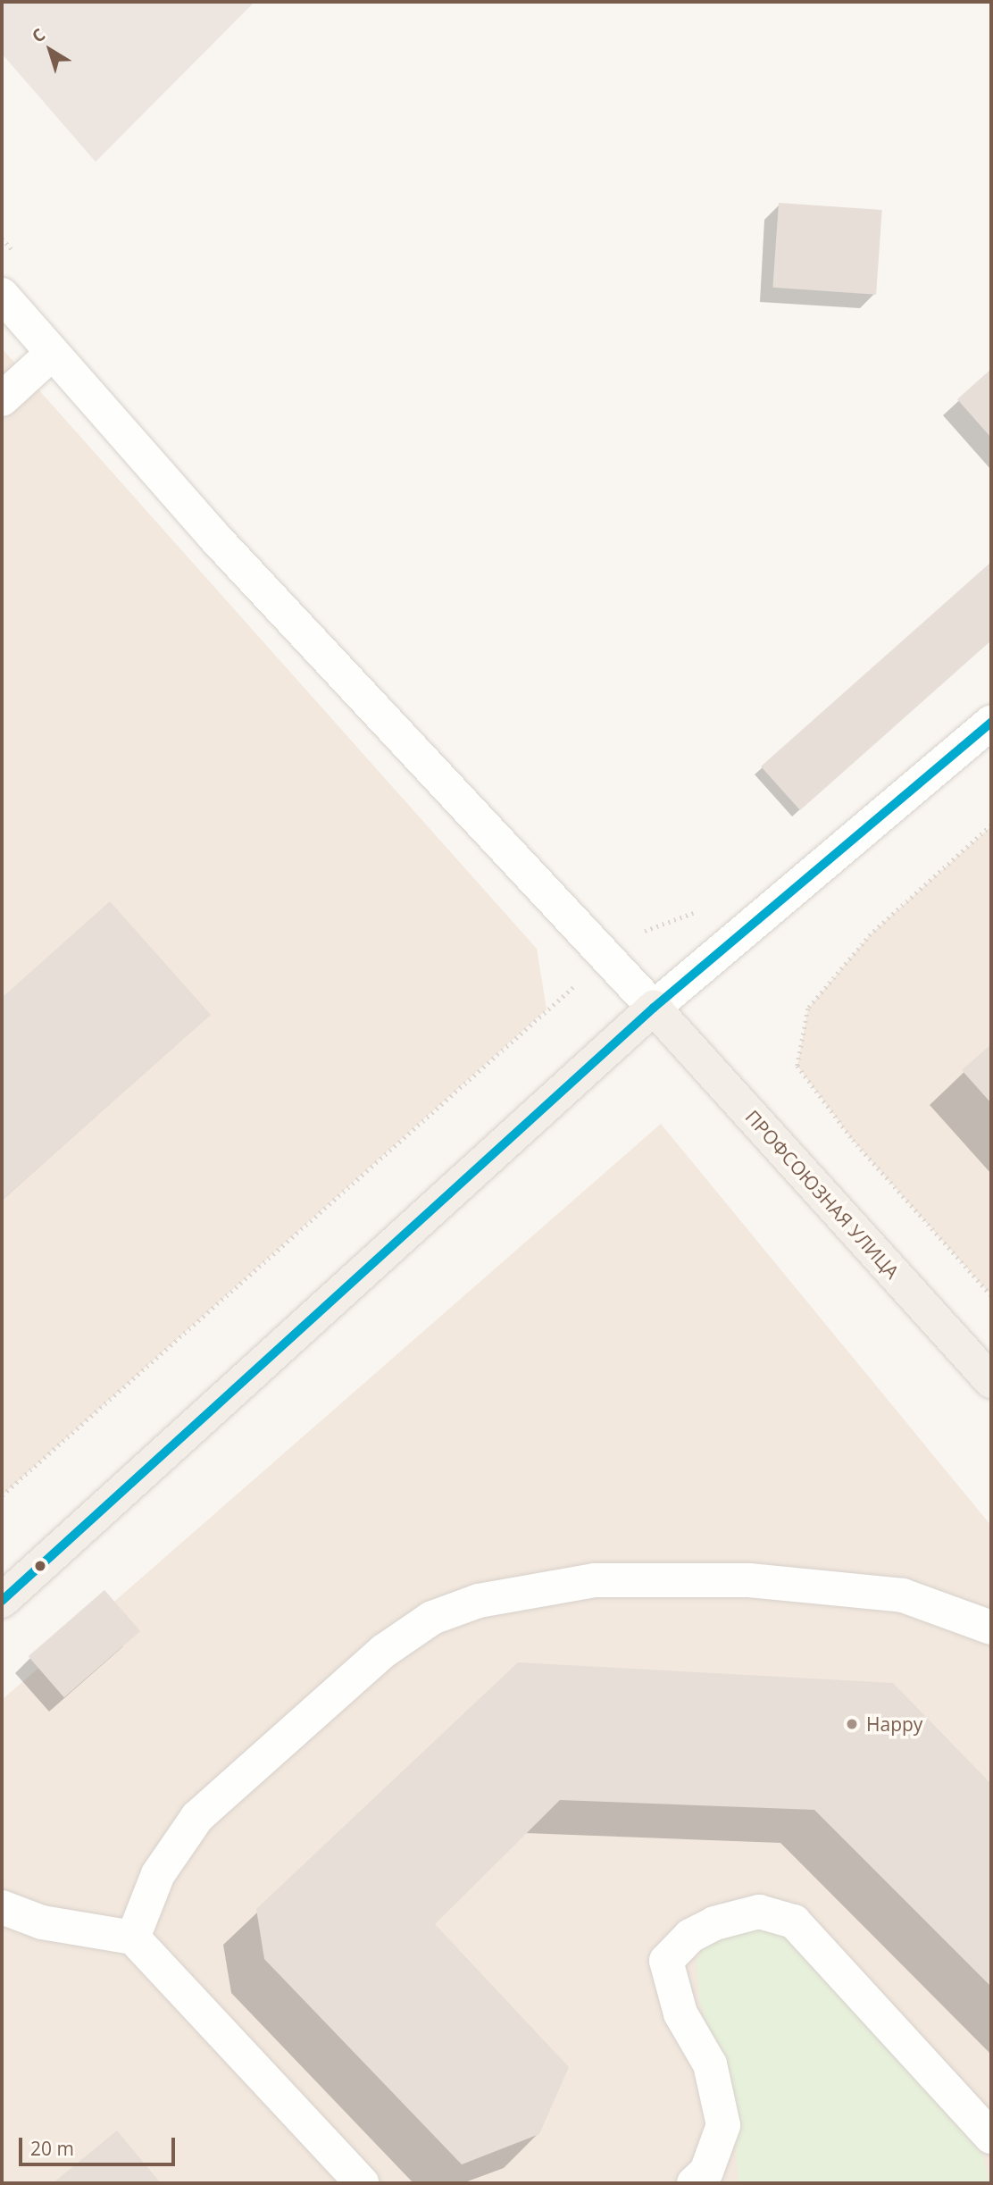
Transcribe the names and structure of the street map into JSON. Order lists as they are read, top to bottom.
{
  "streets": {
    "main road": ["ПРОФСОЮЗНАЯ УЛИЦА"]
  },
  "places": ["Happy"],
  "scale_bar": "20 m",
  "north": "top left"
}
